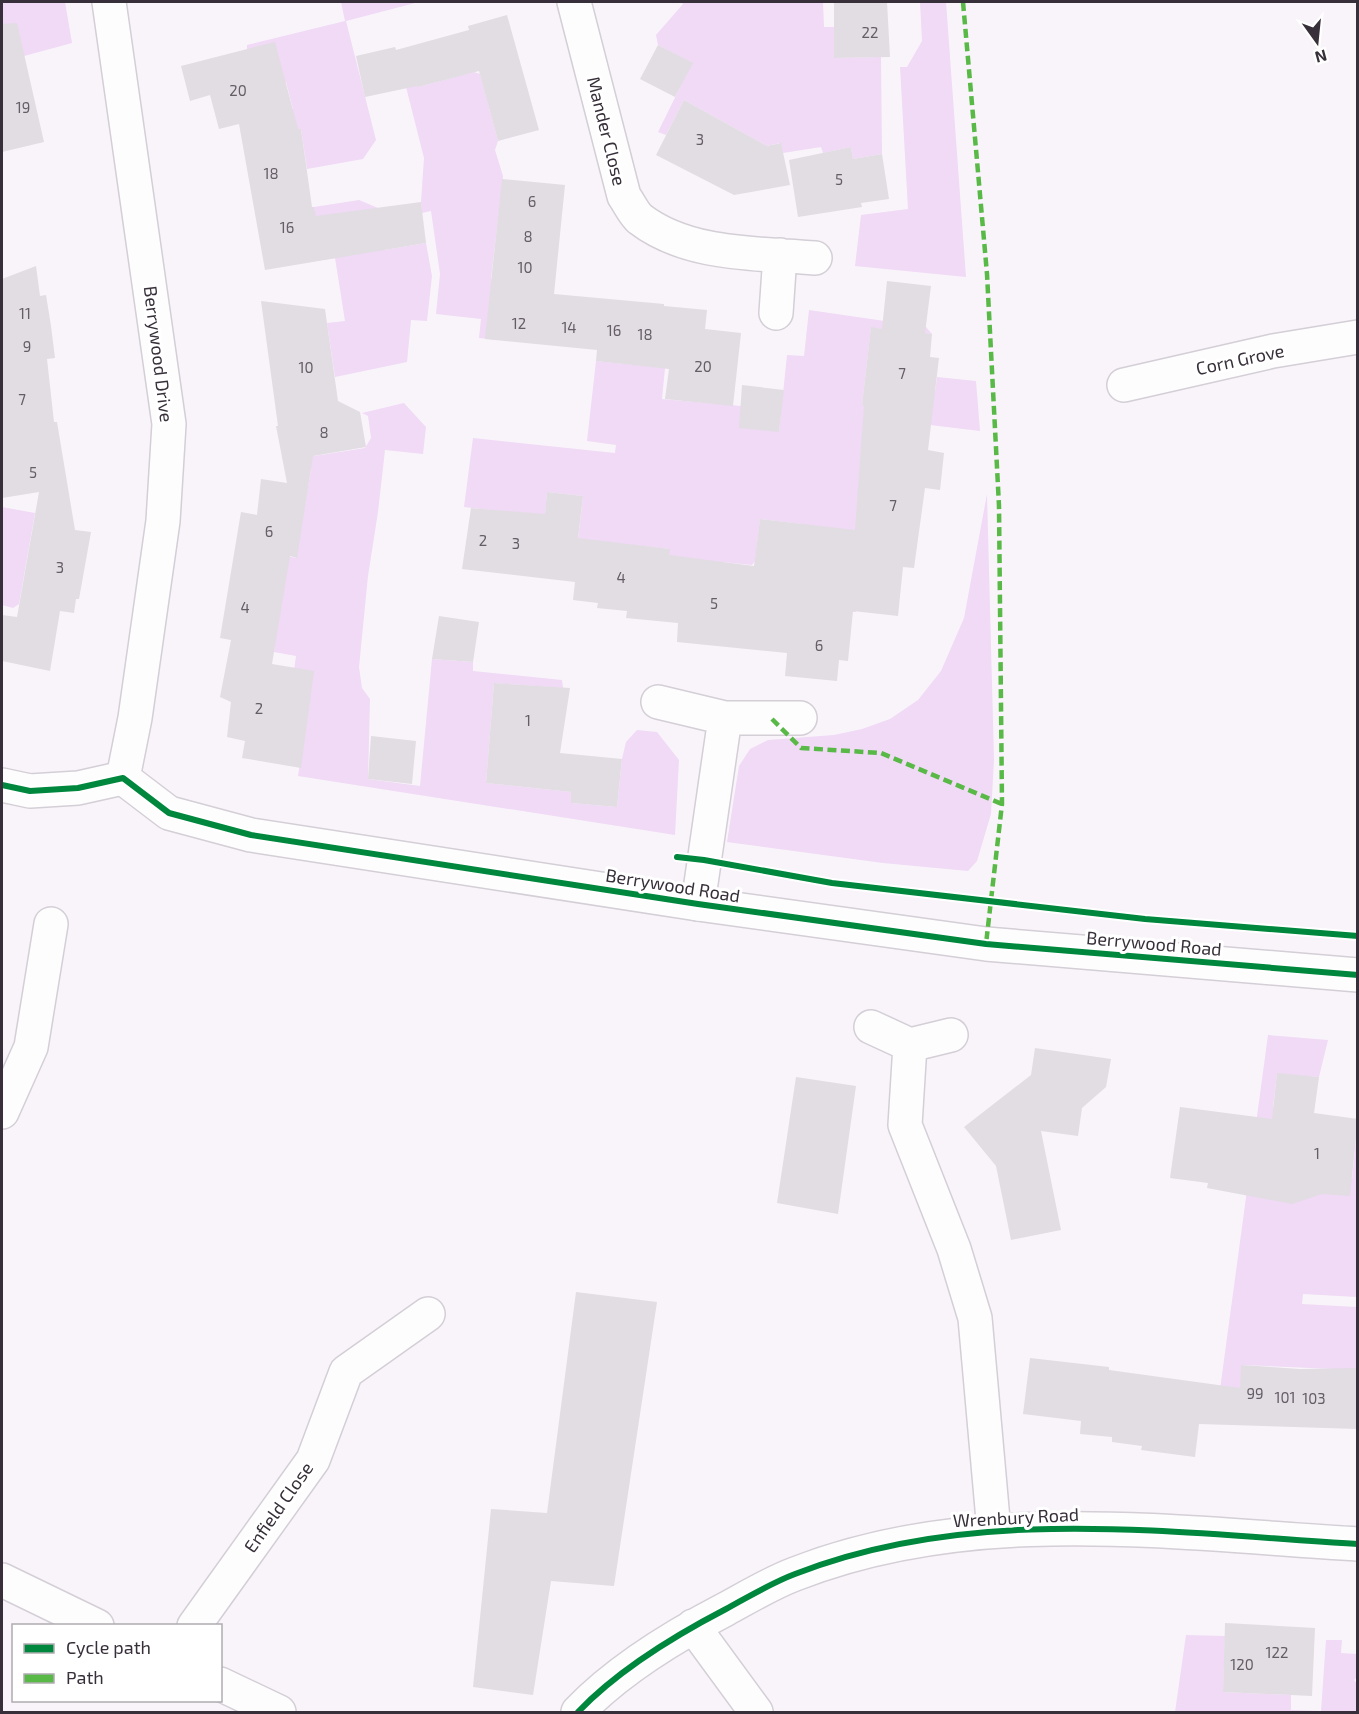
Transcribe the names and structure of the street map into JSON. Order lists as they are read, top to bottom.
{
  "streets": {
    "street": [
      "Mander Close",
      "Berrywood Drive",
      "Corn Grove",
      "Berrywood Road",
      "Enfield Close",
      "Wrenbury Road"
    ]
  },
  "crossings": [
    ["Berrywood Drive", "Berrywood Road"]
  ],
  "house_numbers": [
    "22",
    "20",
    "19",
    "3",
    "18",
    "5",
    "6",
    "16",
    "8",
    "10",
    "11",
    "12",
    "14",
    "16",
    "18",
    "9",
    "20",
    "10",
    "7",
    "7",
    "8",
    "5",
    "7",
    "6",
    "2",
    "3",
    "3",
    "4",
    "5",
    "4",
    "6",
    "2",
    "1",
    "1",
    "99",
    "101",
    "103",
    "122",
    "120"
  ],
  "legend": ["Cycle path", "Path"],
  "north": "bottom"
}
